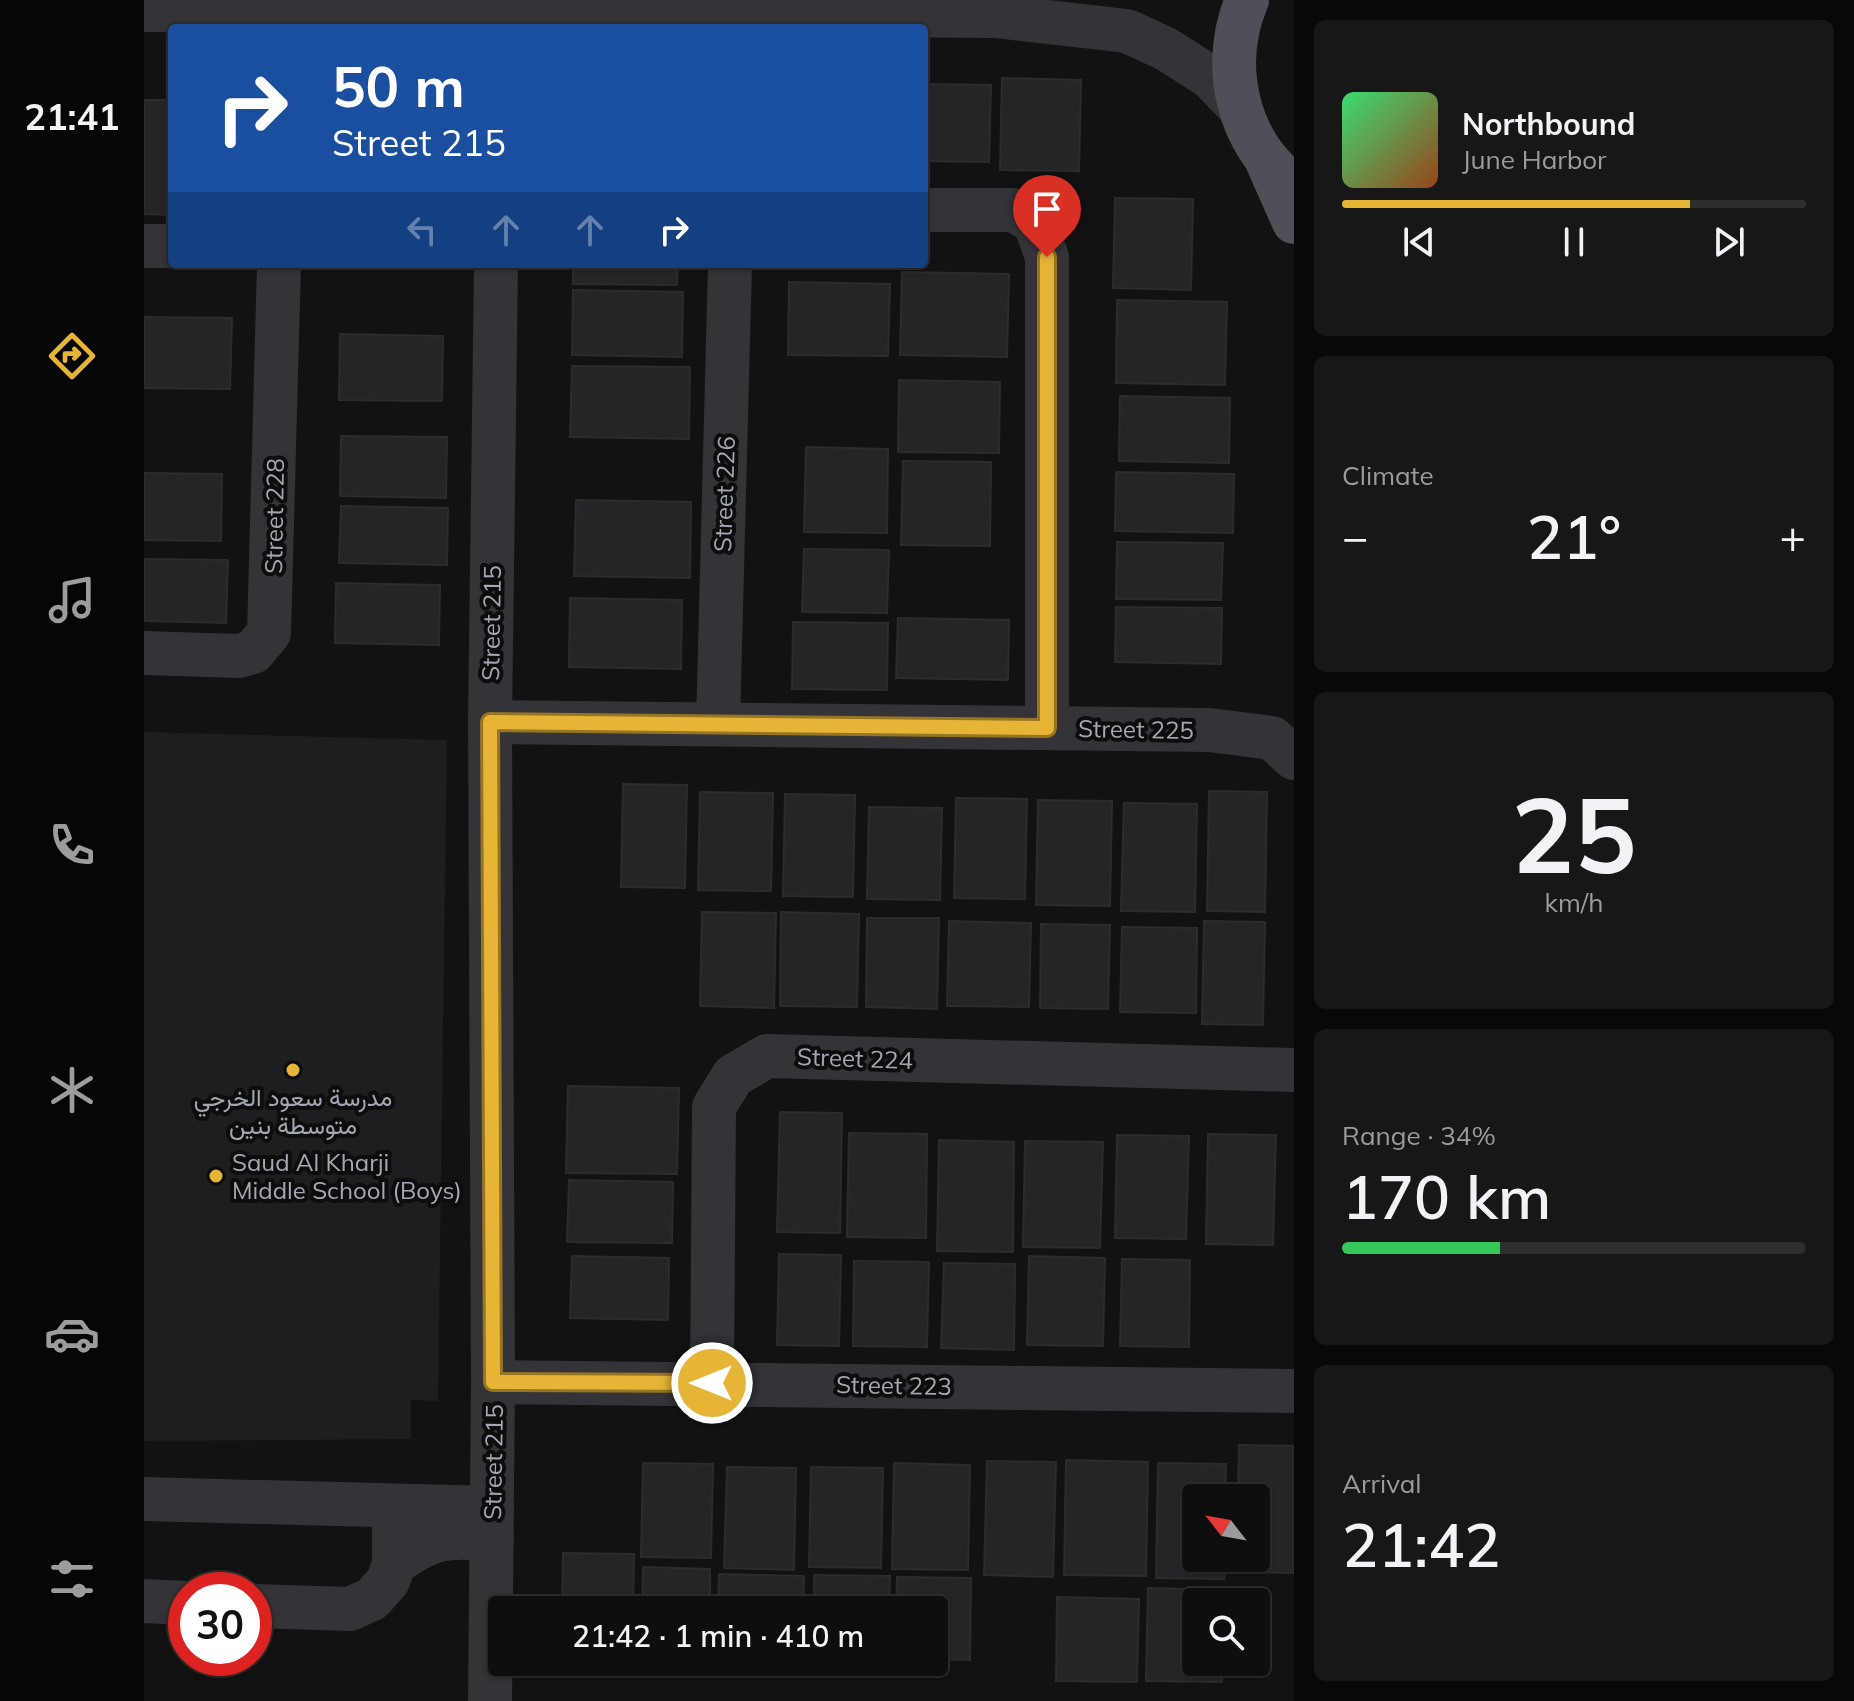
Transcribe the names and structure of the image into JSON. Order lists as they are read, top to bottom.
{
  "streets": {
    "street": [
      "Street 226",
      "Street 228",
      "Street 215",
      "Street 225",
      "Street 224",
      "Street 223"
    ]
  },
  "crossings": [
    ["Street 226", "Street 225"],
    ["Street 215", "Street 225"],
    ["Street 215", "Street 223"],
    ["Street 224", "Street 223"]
  ],
  "places": ["مدرسة سعود الخرجي متوسطة بنين", "Saud Al Kharji Middle School (Boys)"],
  "north": "top left",
  "page": {
    "tabs": "21:41",
    "turn": ["50 m", "Street 215"],
    "song": ["Northbound", "June Harbor"],
    "tile": [
      "Climate",
      ["25", "km/h"],
      ["Range · 34%", "170 km"],
      ["Arrival", "21:42"]
    ],
    "heat": ["−", "21°", "+"],
    "limit": "30",
    "trip": "21:42 · 1 min · 410 m"
  }
}
